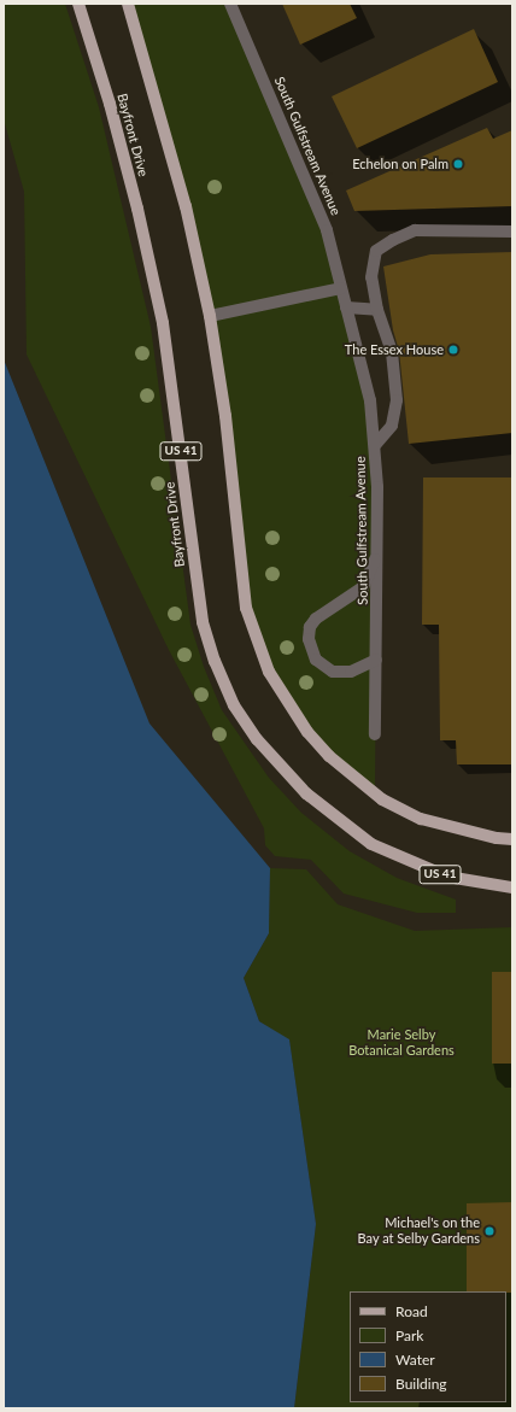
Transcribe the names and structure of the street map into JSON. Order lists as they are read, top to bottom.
{
  "streets": {
    "main road": ["Bayfront Drive", "US 41"],
    "street": ["South Gulfstream Avenue"]
  },
  "parks": ["Marie Selby Botanical Gardens"],
  "places": ["Echelon on Palm", "The Essex House", "Michael's on the Bay at Selby Gardens"],
  "legend": [
    "Road",
    "Park",
    "Water",
    "Building"
  ]
}
